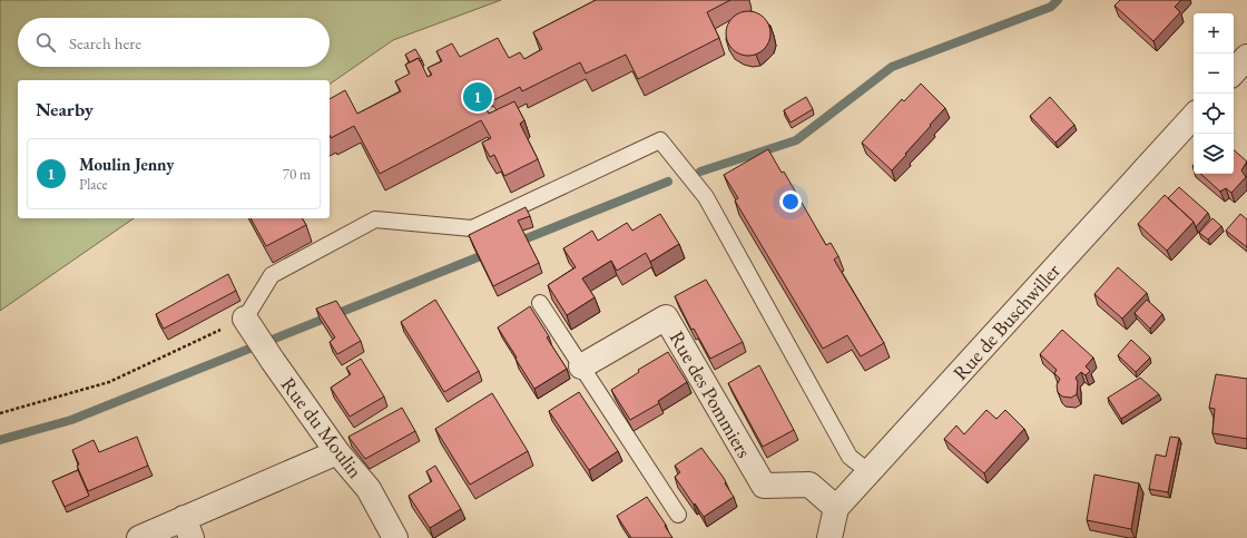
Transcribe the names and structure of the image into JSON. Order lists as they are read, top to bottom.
{
  "streets": {
    "street": ["Rue de Buschwiller", "Rue des Pommiers", "Rue du Moulin"]
  },
  "crossings": [
    ["Rue de Buschwiller", "Rue des Pommiers"]
  ],
  "page": {
    "map_buttons": ["+", "−"],
    "search": "Search here",
    "pins": "1",
    "heading": "Nearby",
    "list": [
      {
        "mark": "1",
        "name": "Moulin Jenny",
        "note": "Place",
        "value": "70 m"
      }
    ]
  }
}
